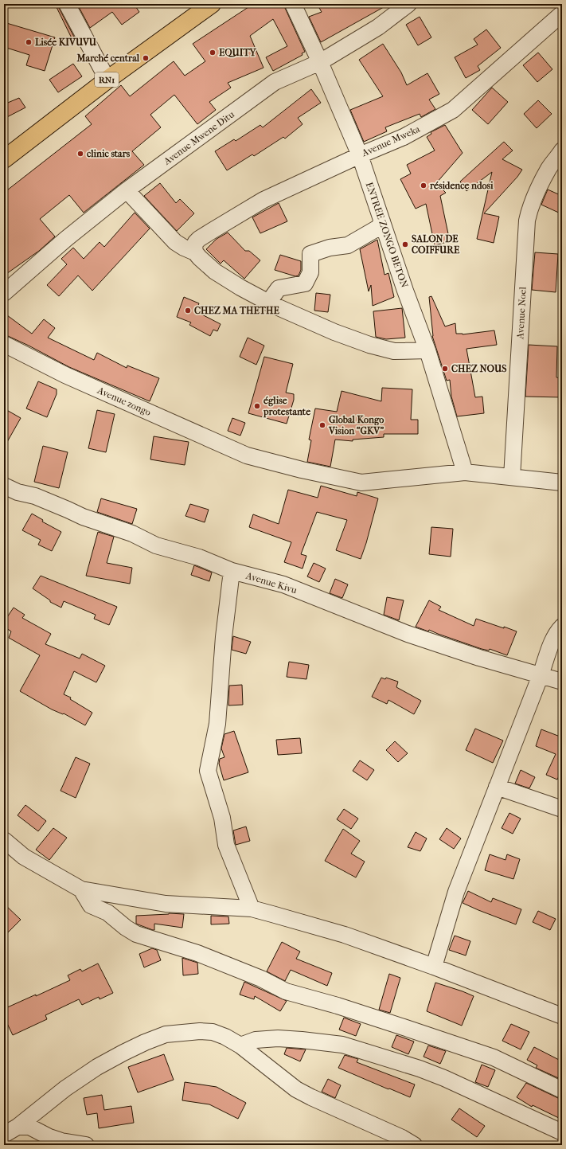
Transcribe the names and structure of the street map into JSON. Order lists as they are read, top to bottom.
{
  "streets": {
    "highway": ["RN1"],
    "street": [
      "Avenue Mwene Ditu",
      "Avenue Mweka",
      "ENTREE ZONGO BETON",
      "Avenue Noel",
      "Avenue zongo",
      "Avenue Kivu"
    ]
  },
  "crossings": [
    ["Avenue Mwene Ditu", "ENTREE ZONGO BETON"],
    ["Avenue Mweka", "ENTREE ZONGO BETON"],
    ["ENTREE ZONGO BETON", "Avenue zongo"],
    ["Avenue Noel", "Avenue zongo"]
  ],
  "places": [
    "Lisée KIVUVU",
    "EQUITY",
    "Marché central",
    "clinic stars",
    "résidence ndosi",
    "SALON DE COIFFURE",
    "CHEZ MA THETHE",
    "CHEZ NOUS",
    "église protestante",
    "Global Kongo Vision \"GKV\""
  ]
}
